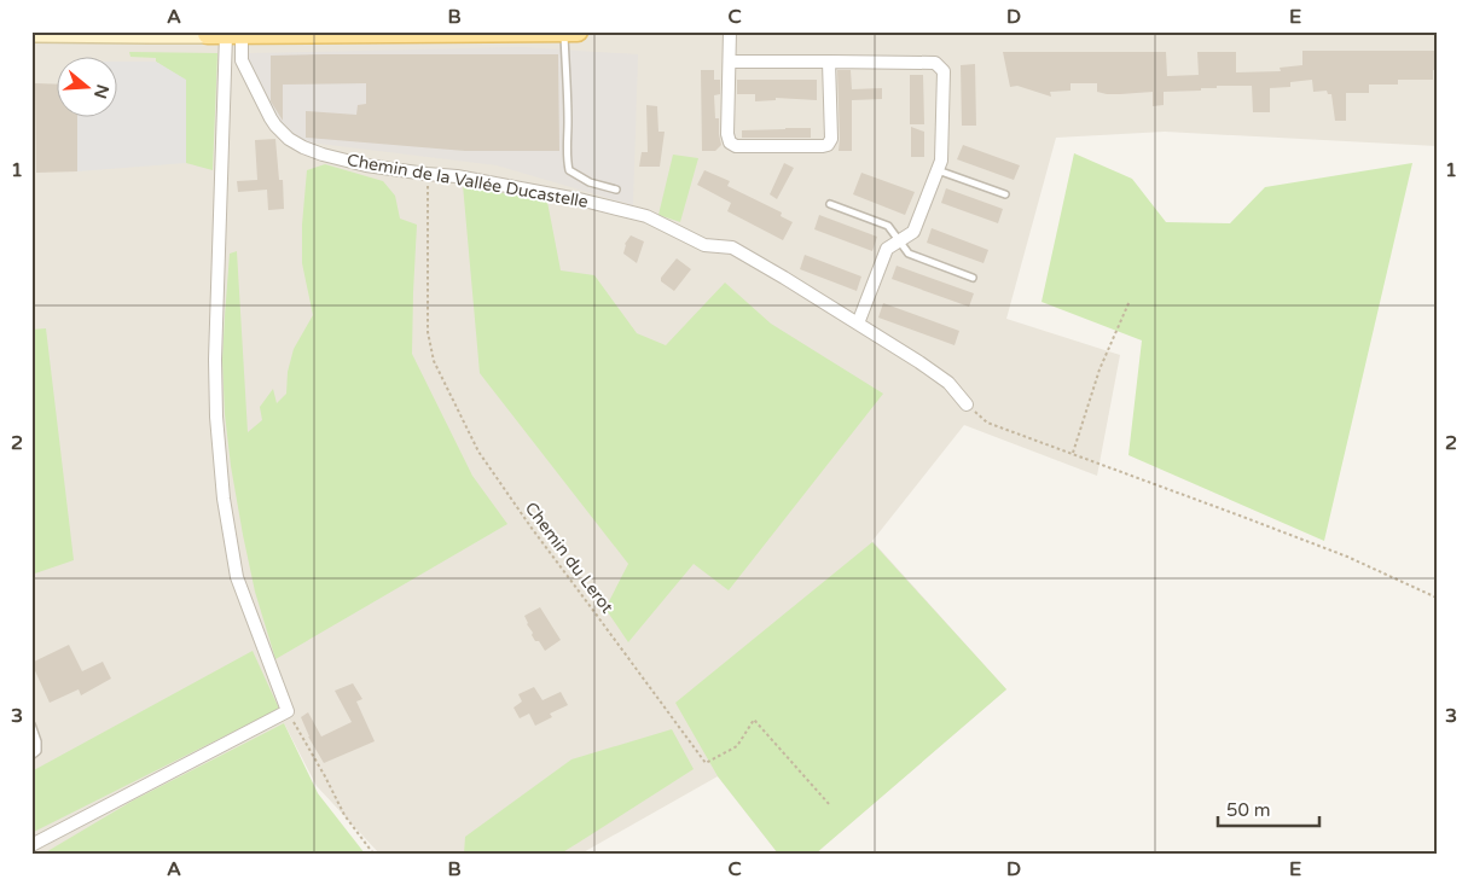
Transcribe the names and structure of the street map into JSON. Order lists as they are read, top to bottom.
{
  "streets": {
    "street": ["Chemin de la Vallée Ducastelle"],
    "path": ["Chemin du Lerot"]
  },
  "crossings": [
    ["Chemin de la Vallée Ducastelle", "Chemin du Lerot"]
  ],
  "scale_bar": "50 m",
  "north": "right",
  "grid": {
    "columns": [
      "A",
      "B",
      "C",
      "D",
      "E"
    ],
    "rows": ["1", "2", "3"]
  }
}
